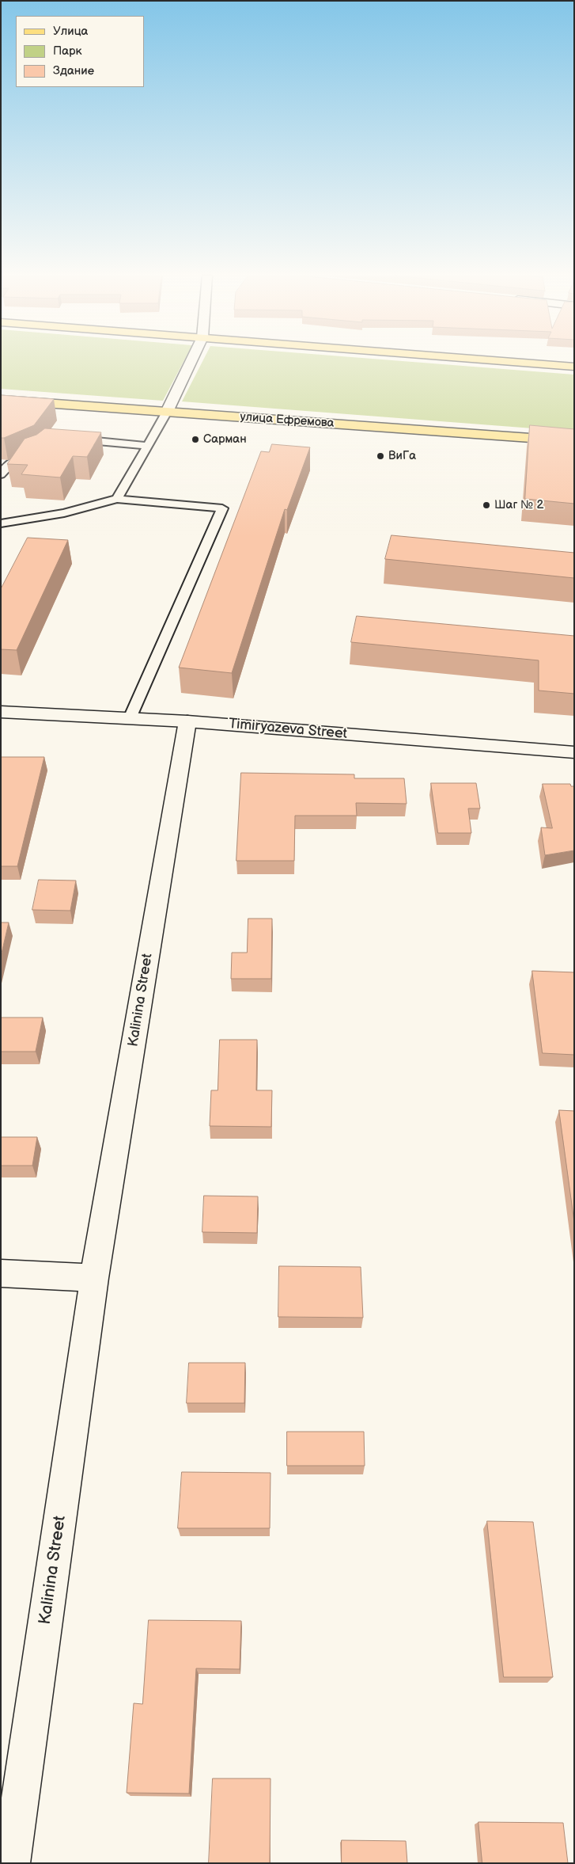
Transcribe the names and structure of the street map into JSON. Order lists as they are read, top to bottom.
{
  "streets": {
    "main road": ["улица Ефремова"],
    "street": ["Timiryazeva Street", "Kalinina Street"]
  },
  "crossings": [
    ["Timiryazeva Street", "Kalinina Street"]
  ],
  "places": ["Сарман", "ВиГа", "Шаг № 2"],
  "legend": ["Улица", "Парк", "Здание"]
}
